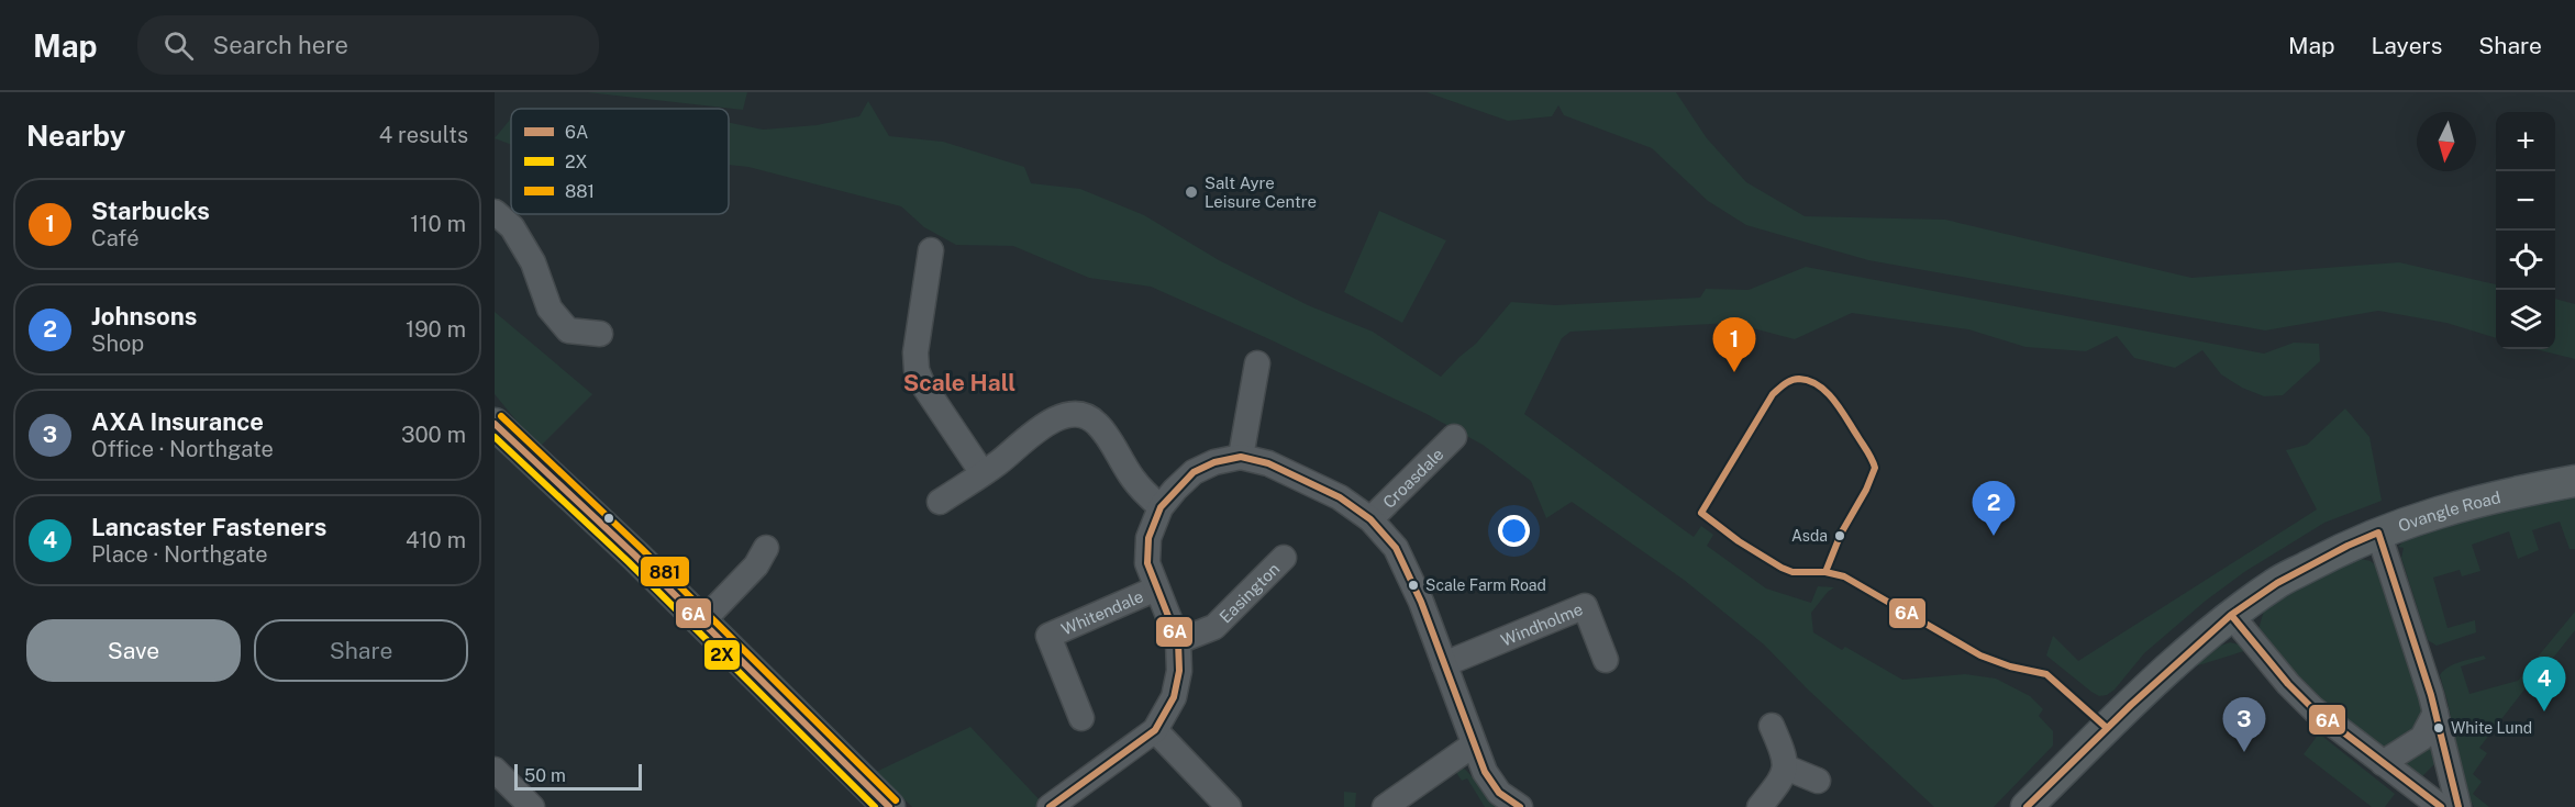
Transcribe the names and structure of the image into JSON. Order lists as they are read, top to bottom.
{
  "streets": {
    "main road": ["Ovangle Road"],
    "street": [
      "Croasdale",
      "Easington",
      "Whitendale",
      "Windholme"
    ]
  },
  "districts": ["Scale Hall"],
  "places": [
    "Salt Ayre Leisure Centre",
    "Asda",
    "Scale Farm Road",
    "White Lund"
  ],
  "lines": ["transit line 6A", "transit line 881", "transit line 2X"],
  "legend": ["6A", "2X", "881"],
  "scale_bar": "50 m",
  "north": "bottom",
  "page": {
    "header": "Map",
    "search": "Search here",
    "nav": ["Map", "Layers", "Share"],
    "heading": ["Nearby", "4 results"],
    "map_buttons": ["+", "−"],
    "list": [
      {
        "mark": "1",
        "name": "Starbucks",
        "note": "Café",
        "value": "110 m"
      },
      {
        "mark": "2",
        "name": "Johnsons",
        "note": "Shop",
        "value": "190 m"
      },
      {
        "mark": "3",
        "name": "AXA Insurance",
        "note": "Office · Northgate",
        "value": "300 m"
      },
      {
        "mark": "4",
        "name": "Lancaster Fasteners",
        "note": "Place · Northgate",
        "value": "410 m"
      }
    ],
    "pins": [
      "1",
      "2",
      "4",
      "3"
    ],
    "buttons": ["Save", "Share"],
    "scale": "50 m"
  }
}
